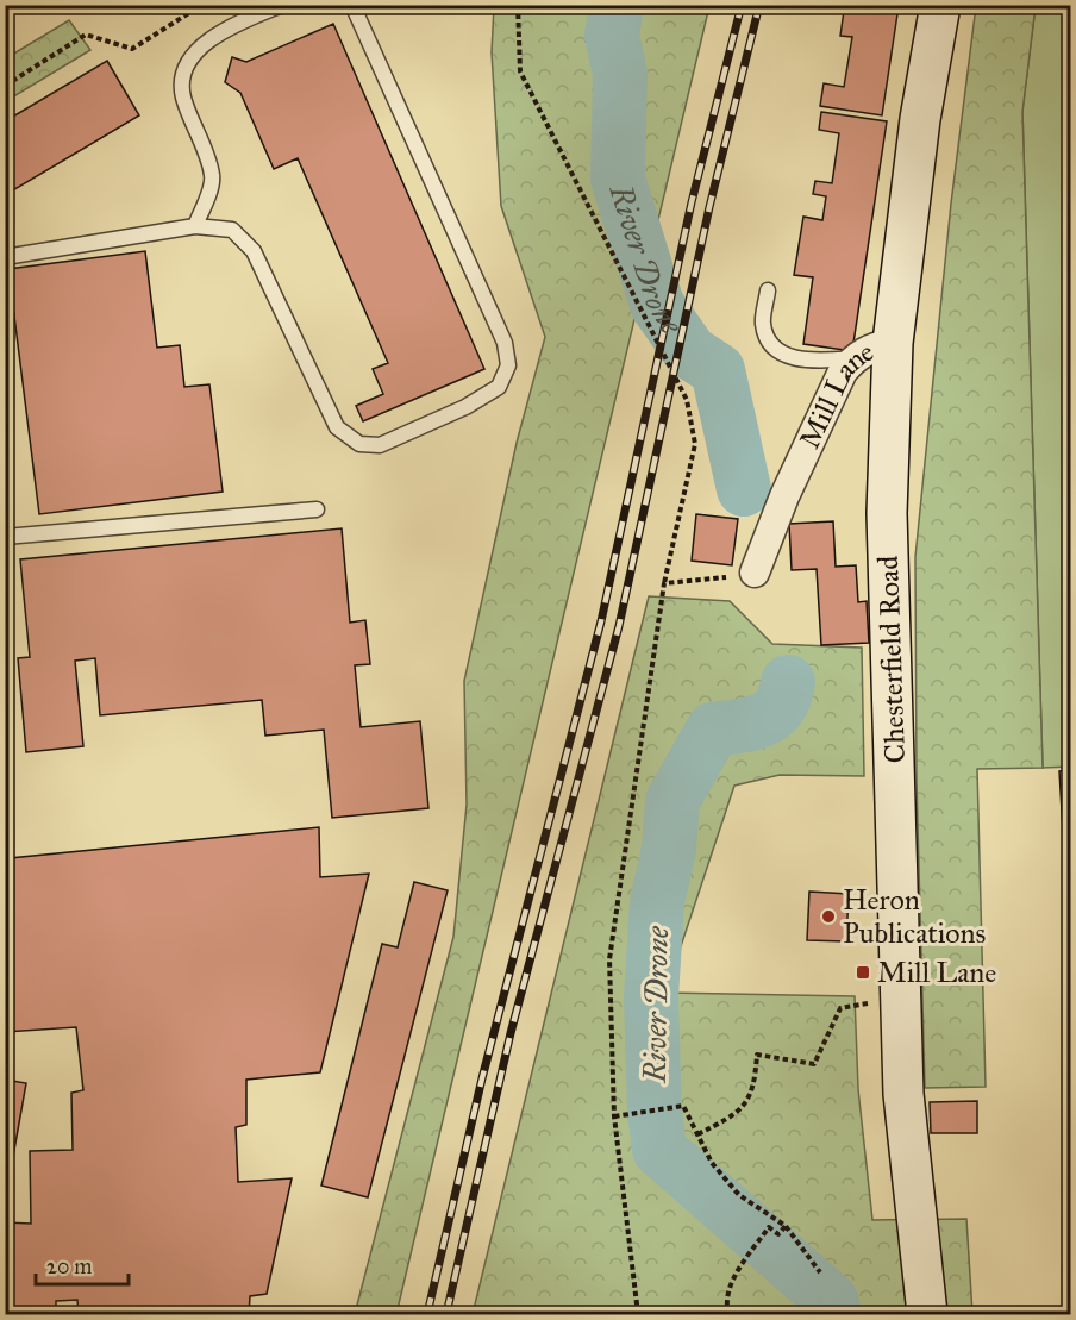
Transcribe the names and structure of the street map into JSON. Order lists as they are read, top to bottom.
{
  "streets": {
    "main road": ["Chesterfield Road"],
    "street": ["Mill Lane"]
  },
  "crossings": [
    ["Mill Lane", "Chesterfield Road"]
  ],
  "water": ["River Drone"],
  "places": {
    "other": ["Heron Publications"],
    "transit": ["Mill Lane"]
  },
  "scale_bar": "20 m"
}
